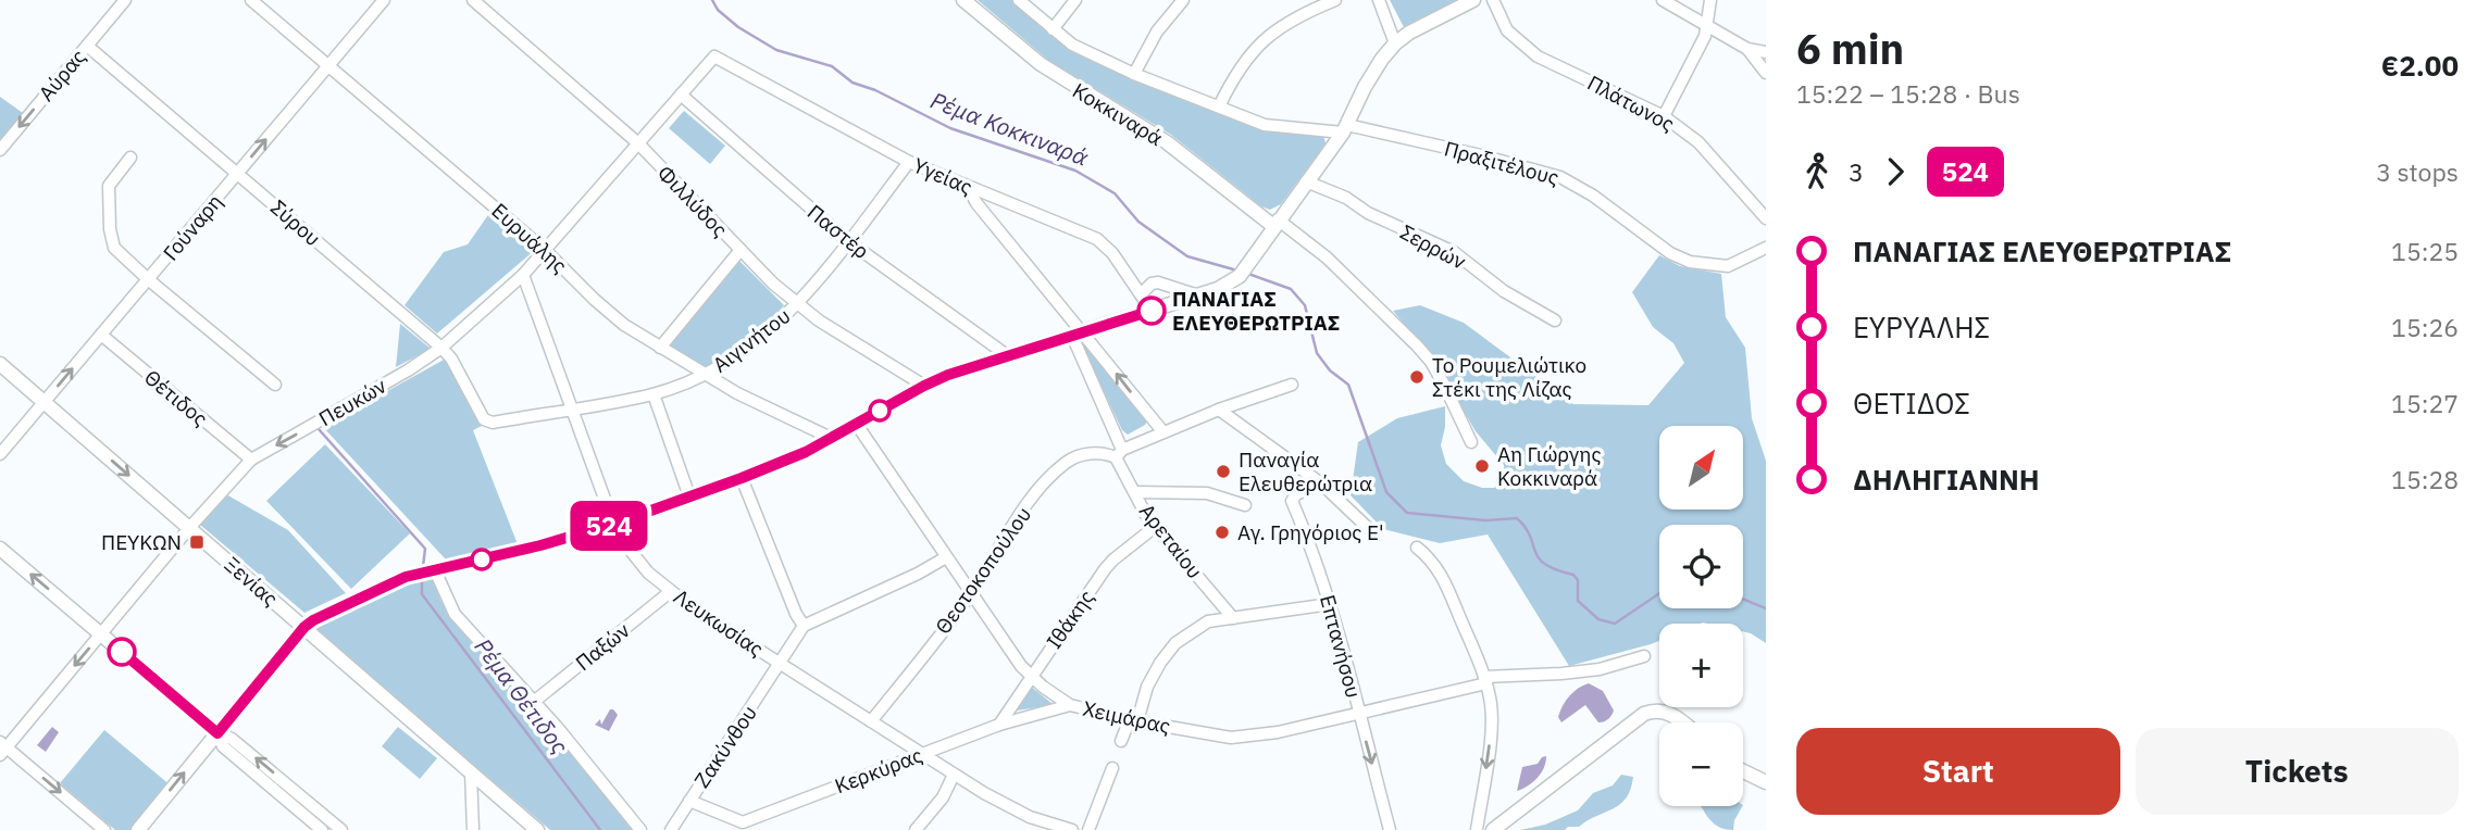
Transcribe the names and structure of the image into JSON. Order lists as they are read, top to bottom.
{
  "streets": {
    "street": [
      "Αύρας",
      "Πλάτωνος",
      "Κοκκιναρά",
      "Πραξιτέλους",
      "Υγείας",
      "Φιλλύδος",
      "Σύρου",
      "Γούναρη",
      "Παστέρ",
      "Ευρυάλης",
      "Σερρών",
      "Αιγινήτου",
      "Θέτιδος",
      "Πευκών",
      "Αρεταίου",
      "Θεοτοκοπούλου",
      "Ξενίας",
      "Ιθάκης",
      "Λευκωσίας",
      "Παξών",
      "Επτανήσου",
      "Χειμάρας",
      "Ζακύνθου",
      "Κερκύρας"
    ]
  },
  "crossings": [
    ["Αύρας", "Σύρου"],
    ["Υγείας", "Αιγινήτου"],
    ["Υγείας", "Πευκών"],
    ["Υγείας", "Αρεταίου"],
    ["Φιλλύδος", "Αιγινήτου"],
    ["Φιλλύδος", "Πευκών"],
    ["Σύρου", "Γούναρη"],
    ["Σύρου", "Αιγινήτου"],
    ["Σύρου", "Πευκών"],
    ["Γούναρη", "Ευρυάλης"],
    ["Γούναρη", "Θέτιδος"],
    ["Γούναρη", "Ξενίας"],
    ["Παστέρ", "Αιγινήτου"],
    ["Παστέρ", "Πευκών"],
    ["Ευρυάλης", "Αιγινήτου"],
    ["Ευρυάλης", "Πευκών"],
    ["Αιγινήτου", "Λευκωσίας"],
    ["Θέτιδος", "Πευκών"],
    ["Πευκών", "Ξενίας"],
    ["Πευκών", "Λευκωσίας"],
    ["Αρεταίου", "Θεοτοκοπούλου"],
    ["Αρεταίου", "Ιθάκης"],
    ["Θεοτοκοπούλου", "Λευκωσίας"],
    ["Θεοτοκοπούλου", "Χειμάρας"],
    ["Ιθάκης", "Χειμάρας"],
    ["Ιθάκης", "Κερκύρας"],
    ["Λευκωσίας", "Παξών"],
    ["Λευκωσίας", "Ζακύνθου"],
    ["Λευκωσίας", "Κερκύρας"],
    ["Επτανήσου", "Χειμάρας"],
    ["Χειμάρας", "Κερκύρας"]
  ],
  "one_way": ["Αύρας", "Γούναρη", "Πευκών"],
  "water": ["Ρέμα Κοκκιναρά", "Ρέμα Θέτιδος"],
  "places": {
    "other": [
      "ΠΑΝΑΓΙΑΣ ΕΛΕΥΘΕΡΩΤΡΙΑΣ",
      "Το Ρουμελιώτικο Στέκι της Λίζας",
      "Αη Γιώργης Κοκκιναρά",
      "Παναγία Ελευθερώτρια",
      "Αγ. Γρηγόριος Ε'"
    ],
    "transit": ["ΠΕΥΚΩΝ"]
  },
  "lines": ["bus line 524"],
  "north": "top right",
  "page": {
    "on_map": "524",
    "heading": ["6 min", "15:22 – 15:28 · Bus", "€2.00"],
    "legs": ["3", "524", "3 stops"],
    "list": [
      {
        "name": "ΠΑΝΑΓΙΑΣ ΕΛΕΥΘΕΡΩΤΡΙΑΣ",
        "value": "15:25"
      },
      {
        "name": "ΕΥΡΥΑΛΗΣ",
        "value": "15:26"
      },
      {
        "name": "ΘΕΤΙΔΟΣ",
        "value": "15:27"
      },
      {
        "name": "ΔΗΛΗΓΙΑΝΝΗ",
        "value": "15:28"
      }
    ],
    "map_buttons": ["+", "−"],
    "buttons": ["Start", "Tickets"]
  }
}
